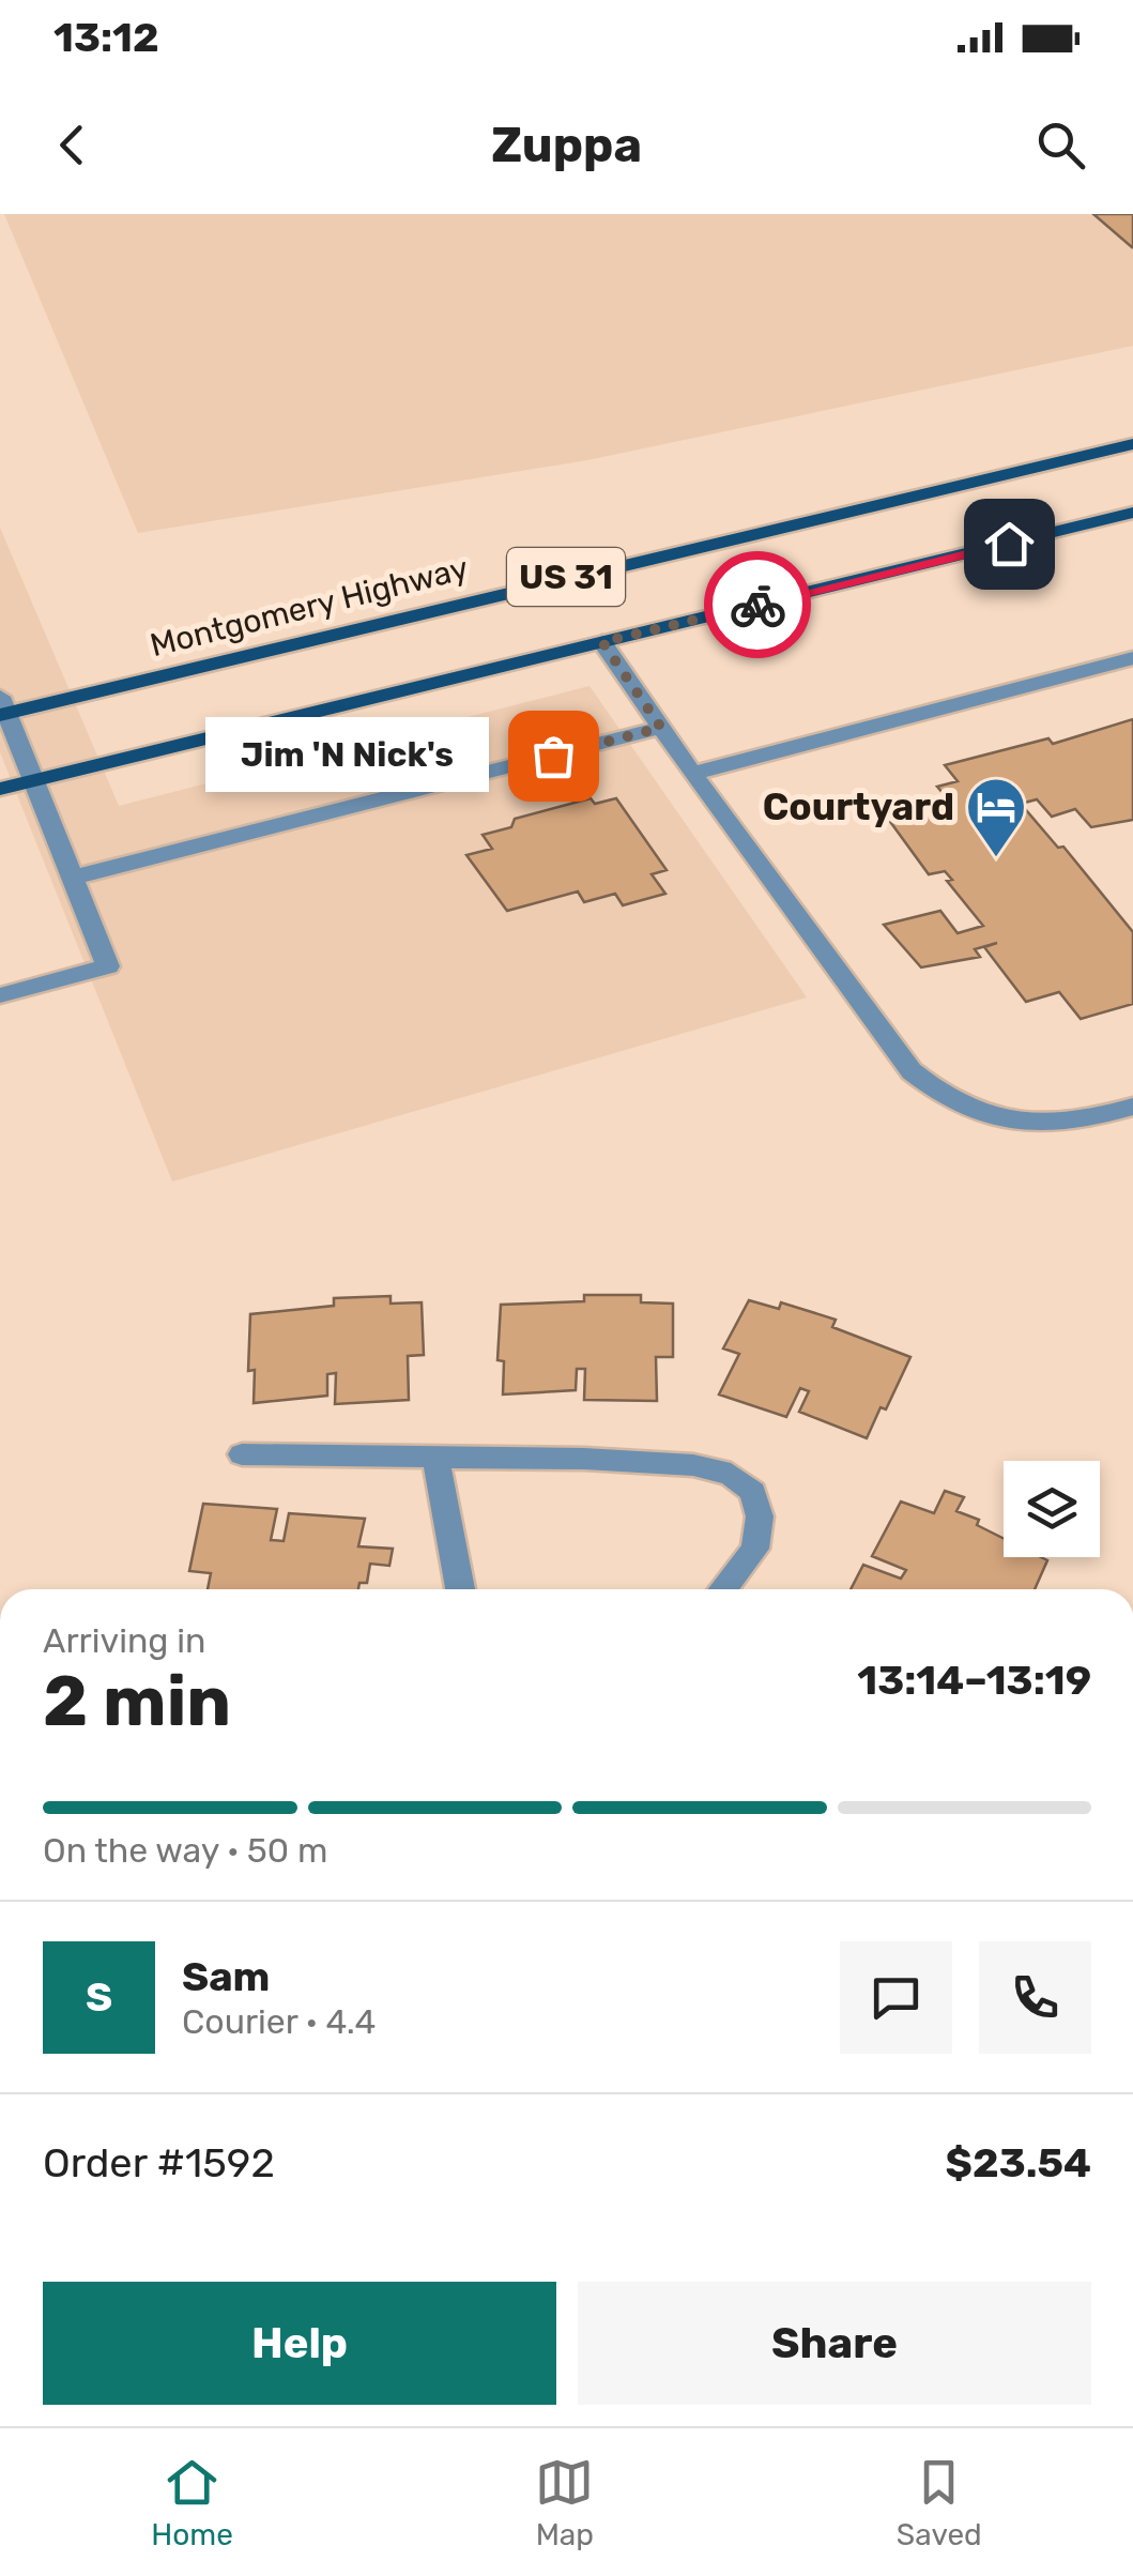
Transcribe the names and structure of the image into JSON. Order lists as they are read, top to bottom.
{
  "streets": {
    "main road": ["US 31", "Montgomery Highway"]
  },
  "places": {
    "other": ["Jim 'N Nick's"],
    "hotel": ["Courtyard"]
  },
  "page": {
    "status": "13:12",
    "header": "Zuppa",
    "bubble": "Jim 'N Nick's",
    "heading": ["2 min", "Arriving in", "13:14–13:19"],
    "panel": [
      "Sam",
      "Courier · 4.4",
      "Order #1592",
      "$23.54"
    ],
    "bar": "On the way · 50 m",
    "round": "S",
    "buttons": ["Help", "Share"],
    "tabs": ["Home", "Map", "Saved"]
  }
}
